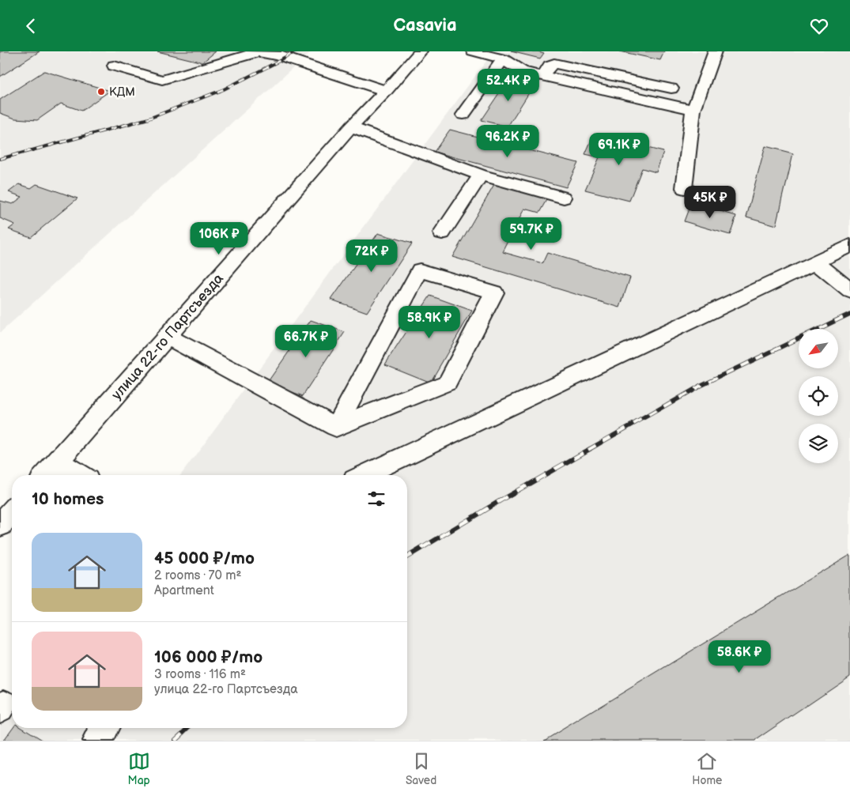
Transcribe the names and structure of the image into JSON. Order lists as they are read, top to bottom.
{
  "streets": {
    "street": ["улица 22-го Партсъезда"]
  },
  "places": ["КДМ"],
  "north": "bottom left",
  "page": {
    "header": "Casavia",
    "price": [
      "52.4K ₽",
      "96.2K ₽",
      "69.1K ₽",
      "45K ₽",
      "59.7K ₽",
      "106K ₽",
      "72K ₽",
      "58.9K ₽",
      "66.7K ₽",
      "58.6K ₽"
    ],
    "heading": "10 homes",
    "list": [
      {
        "name": "45 000 ₽/mo",
        "note": "2 rooms · 70 m² · Apartment"
      },
      {
        "name": "106 000 ₽/mo",
        "note": "3 rooms · 116 m² · улица 22-го Партсъезда"
      }
    ],
    "tabs": ["Map", "Saved", "Home"]
  }
}
